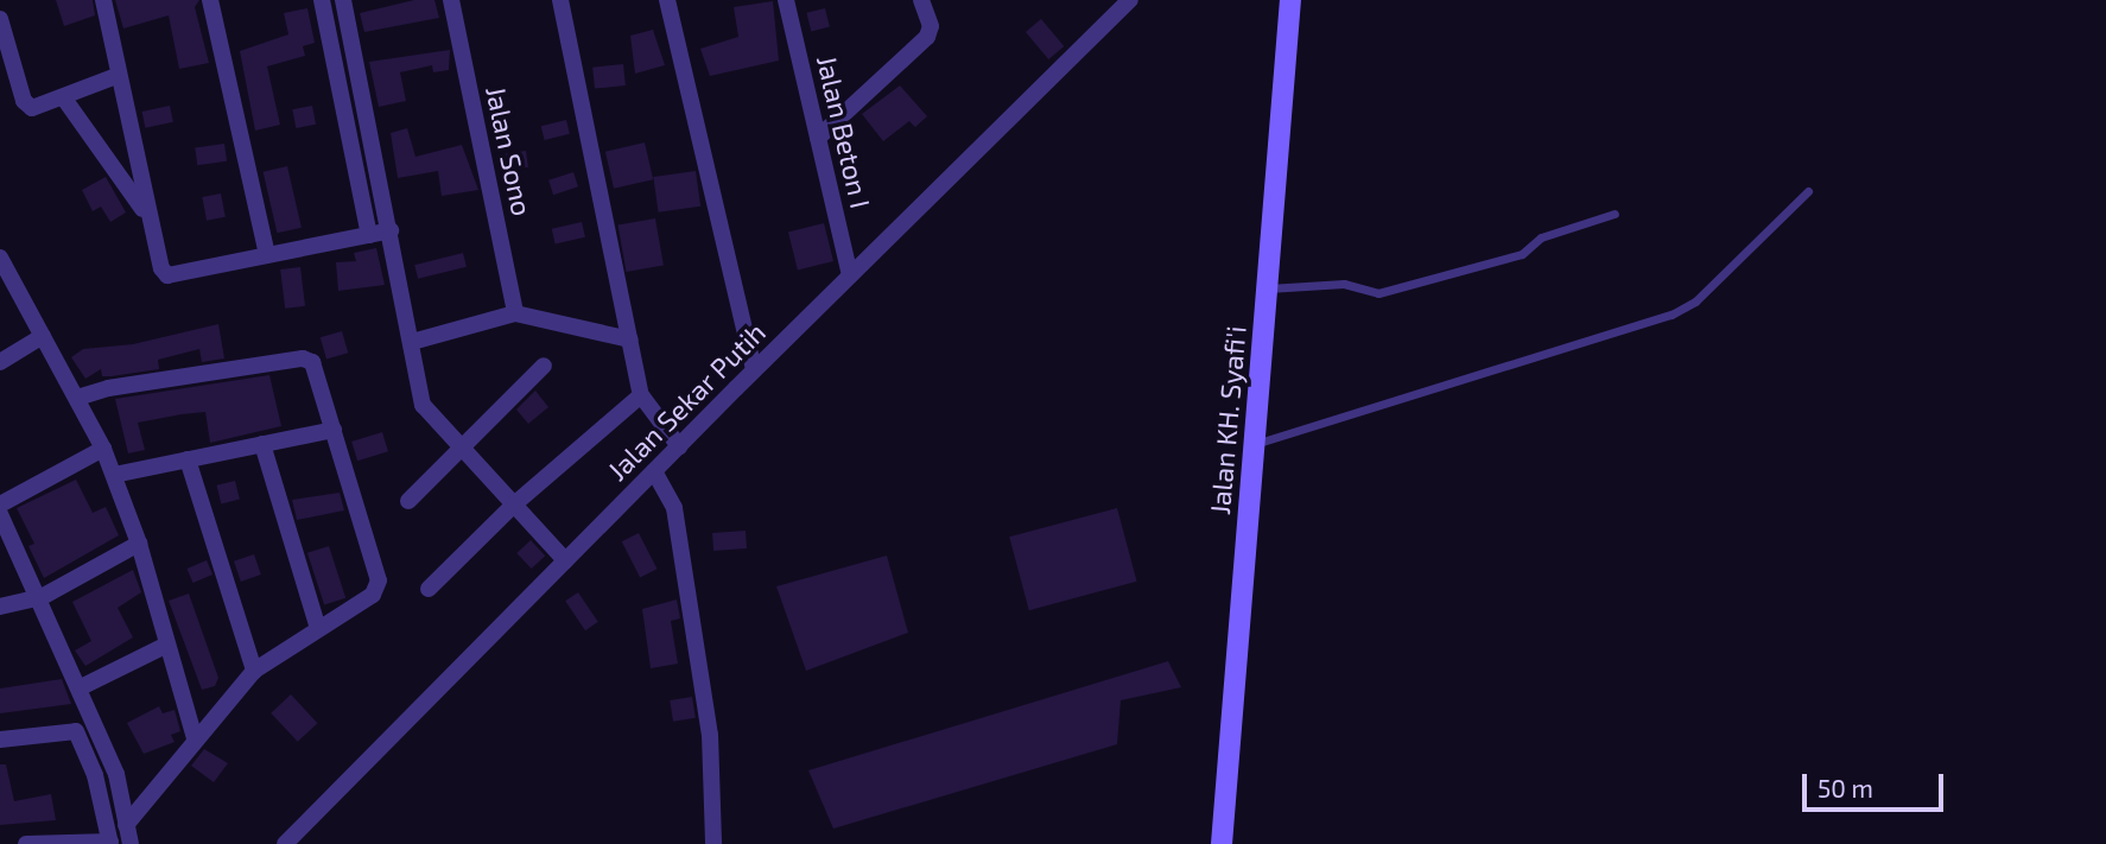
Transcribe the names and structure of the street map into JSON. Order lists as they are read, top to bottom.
{
  "streets": {
    "main road": ["Jalan KH. Syafi'i"],
    "street": ["Jalan Beton I", "Jalan Sono", "Jalan Sekar Putih"]
  },
  "crossings": [
    ["Jalan Beton I", "Jalan Sekar Putih"]
  ],
  "scale_bar": "50 m"
}
